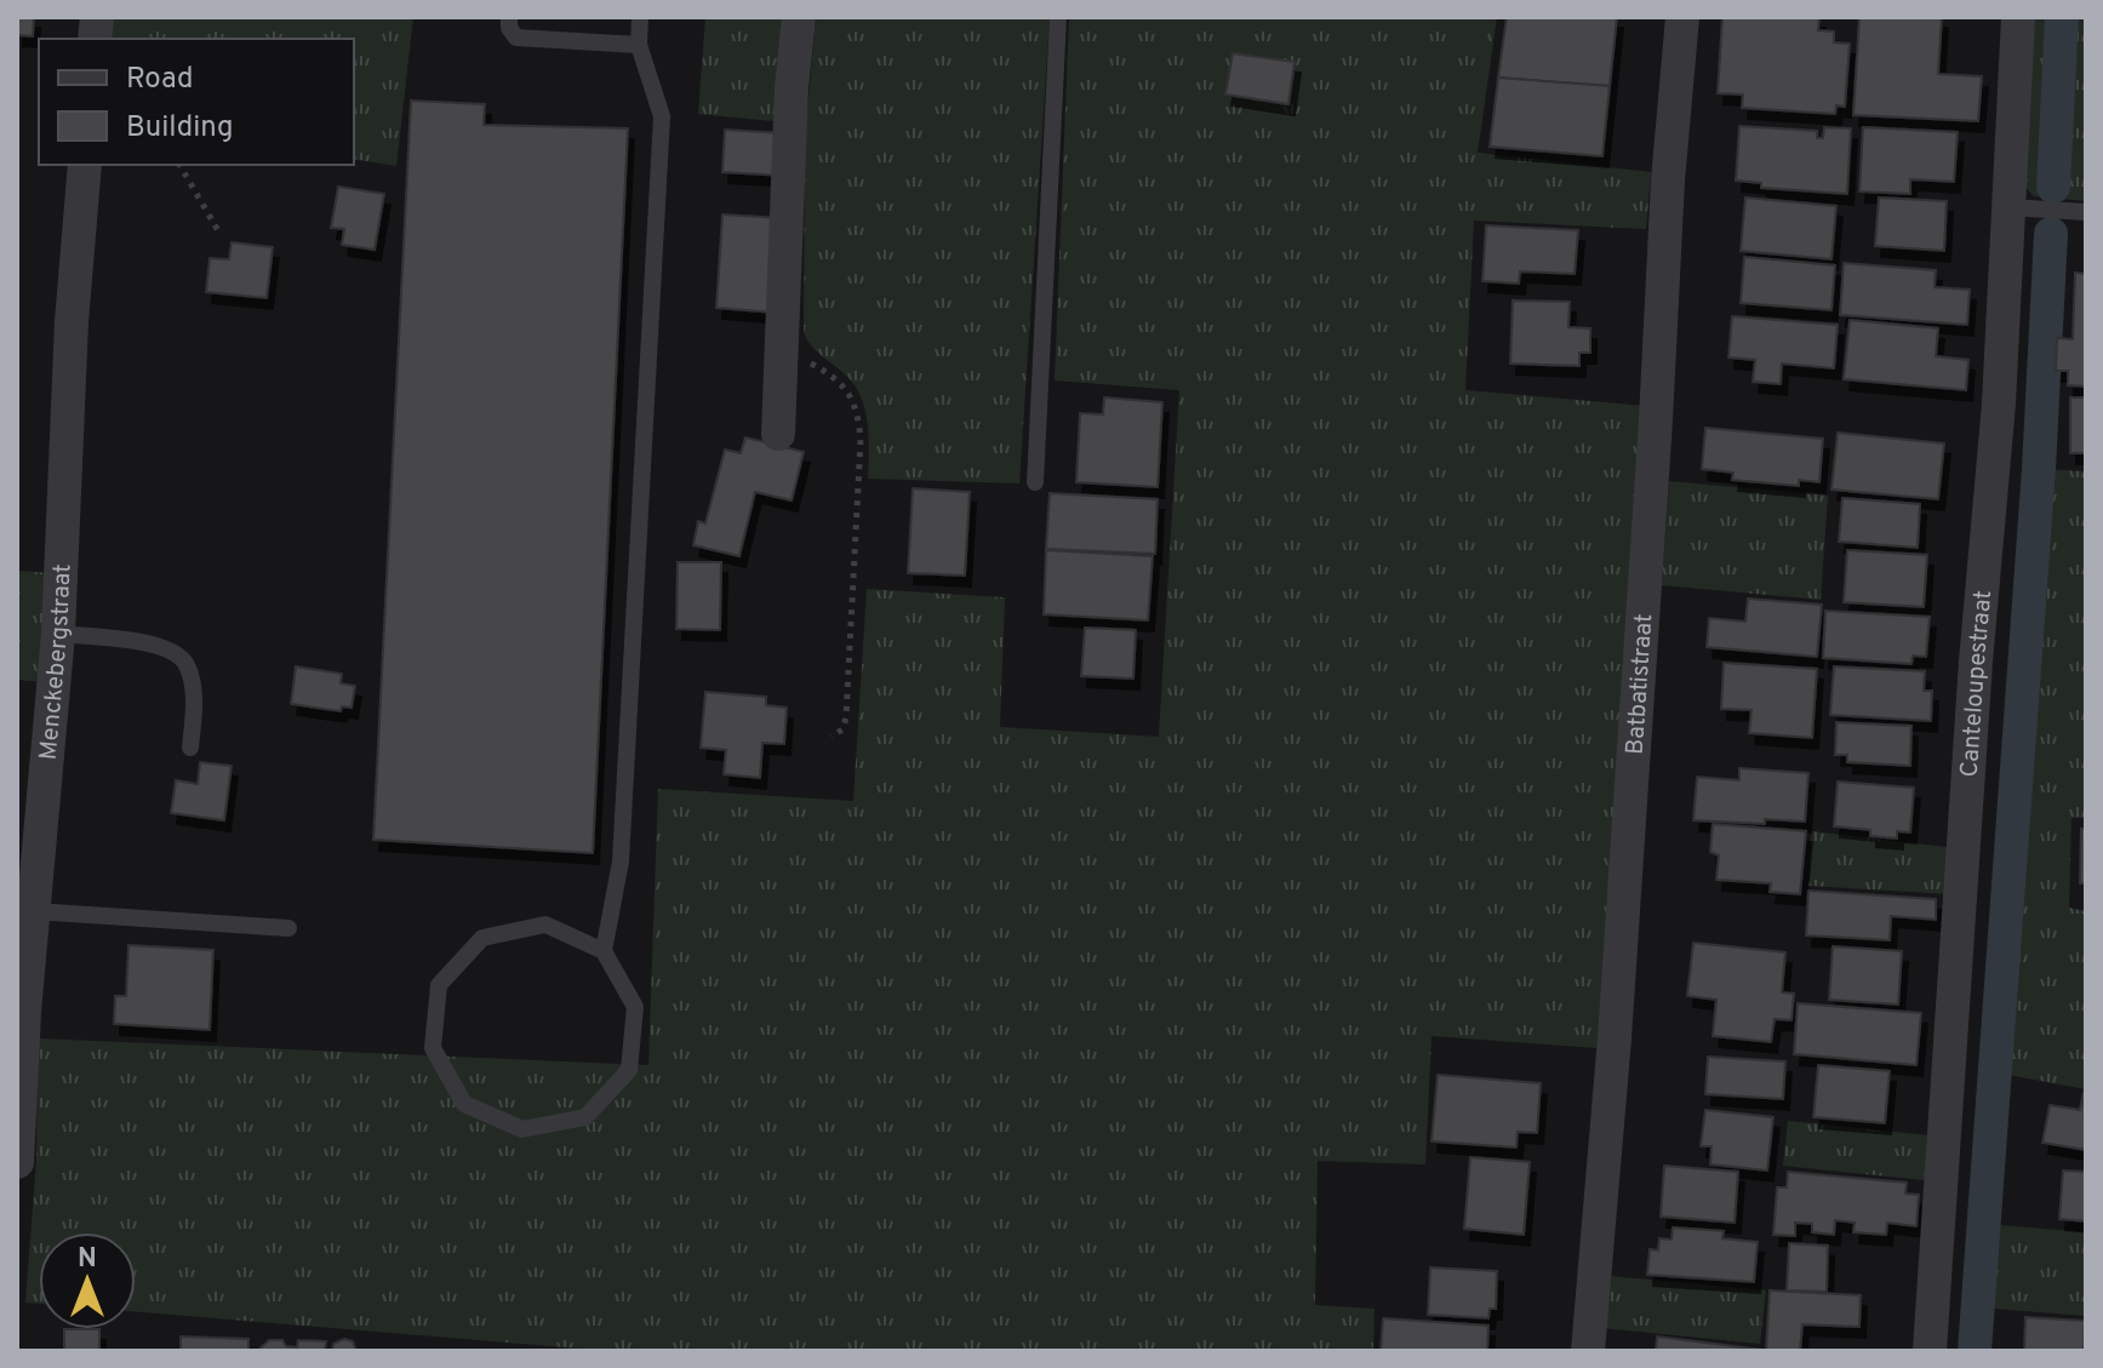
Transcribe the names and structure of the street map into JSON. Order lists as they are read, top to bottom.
{
  "streets": {
    "street": ["Menckebergstraat", "Batbatistraat", "Canteloupestraat"]
  },
  "legend": ["Road", "Building"],
  "north": "top"
}
